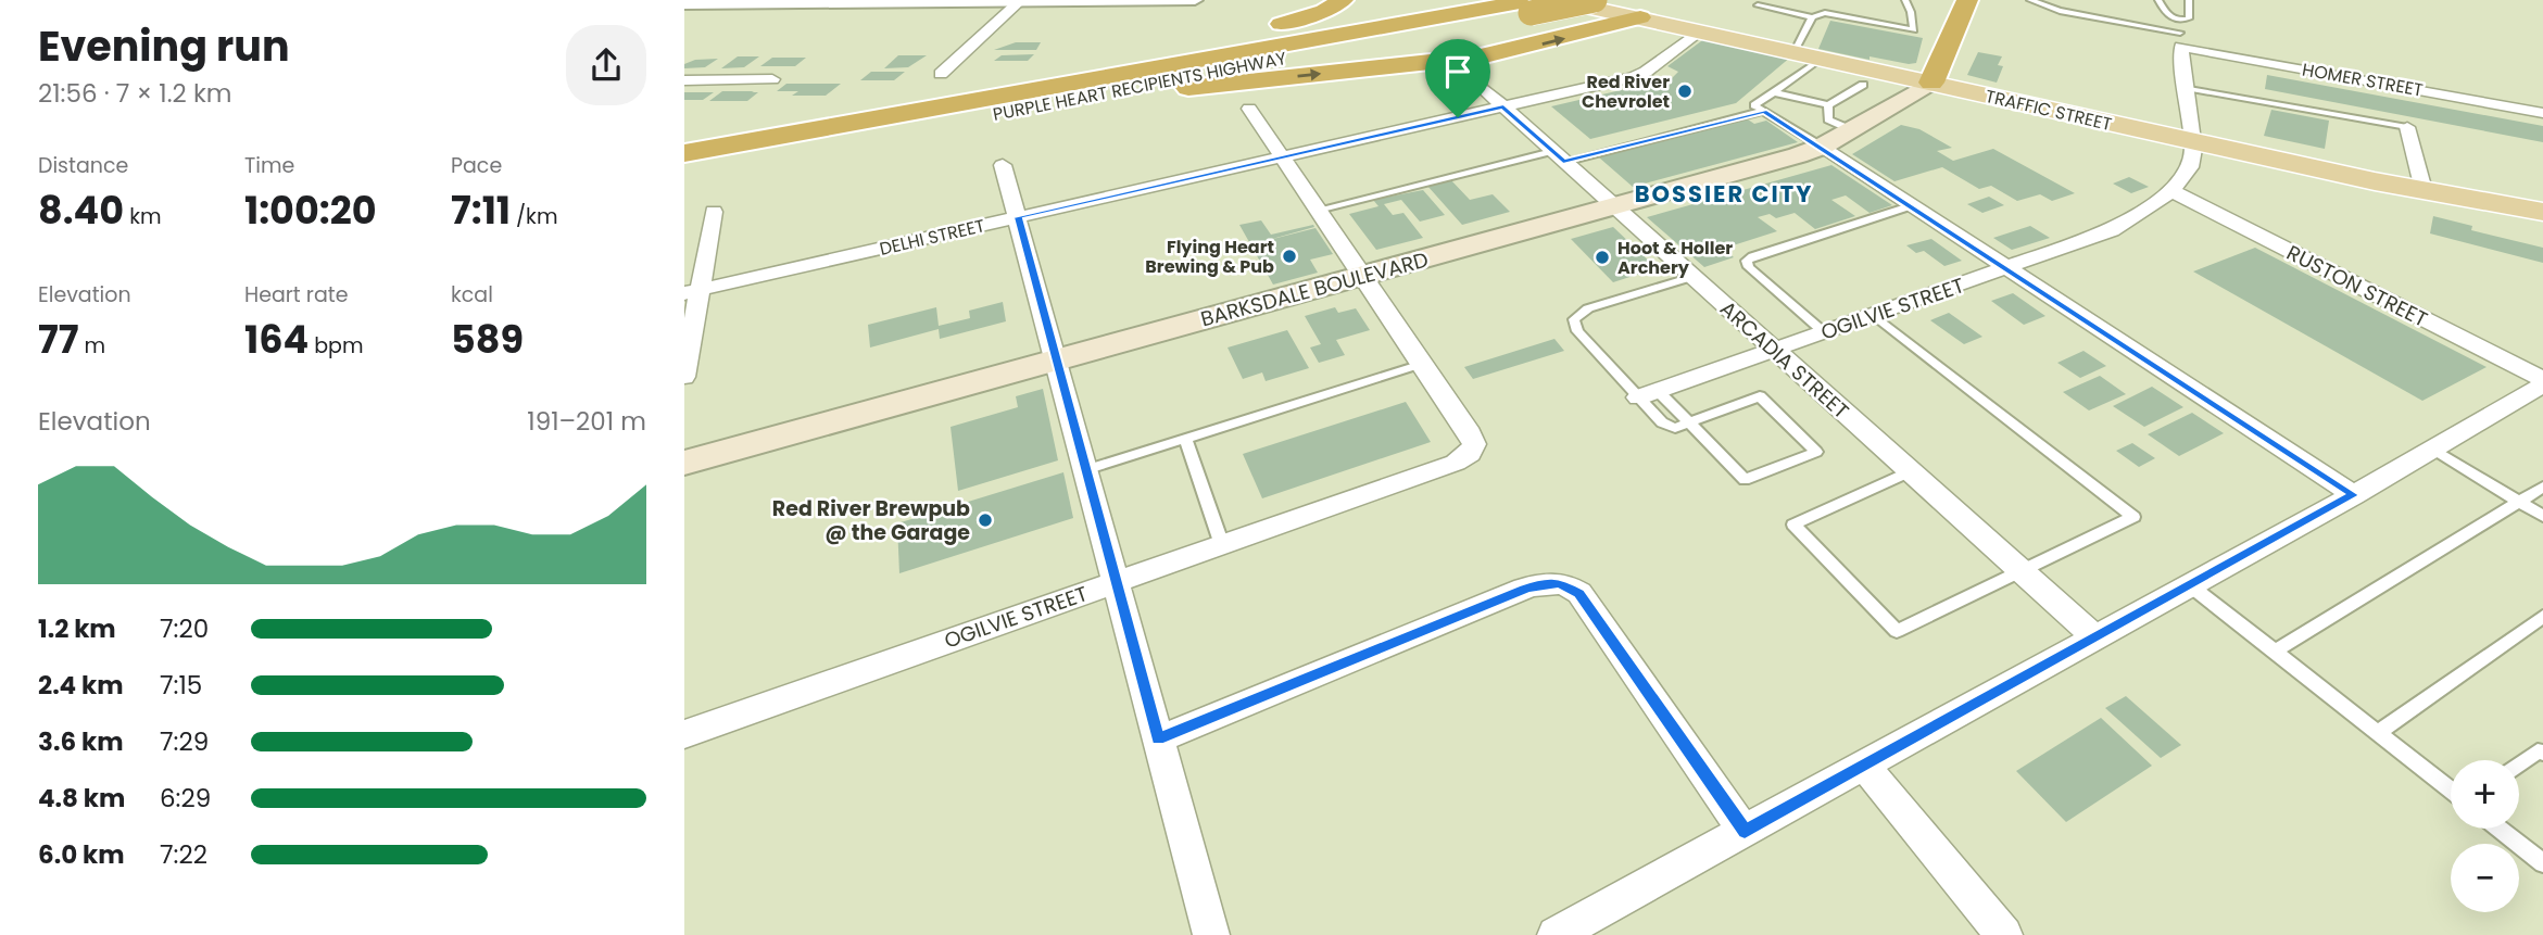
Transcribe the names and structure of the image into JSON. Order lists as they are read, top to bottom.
{
  "streets": {
    "highway": ["PURPLE HEART RECIPIENTS HIGHWAY"],
    "main road": ["TRAFFIC STREET", "BARKSDALE BOULEVARD"],
    "street": [
      "HOMER STREET",
      "DELHI STREET",
      "RUSTON STREET",
      "OGILVIE STREET",
      "ARCADIA STREET"
    ]
  },
  "crossings": [
    ["HOMER STREET", "OGILVIE STREET"],
    ["TRAFFIC STREET", "DELHI STREET"],
    ["TRAFFIC STREET", "BARKSDALE BOULEVARD"],
    ["TRAFFIC STREET", "OGILVIE STREET"],
    ["DELHI STREET", "ARCADIA STREET"],
    ["RUSTON STREET", "OGILVIE STREET"],
    ["BARKSDALE BOULEVARD", "ARCADIA STREET"],
    ["OGILVIE STREET", "ARCADIA STREET"]
  ],
  "districts": ["BOSSIER CITY"],
  "places": [
    "Red River Chevrolet",
    "Flying Heart Brewing & Pub",
    "Hoot & Holler Archery",
    "Red River Brewpub @ the Garage"
  ],
  "page": {
    "heading": ["Evening run", "21:56 · 7 × 1.2 km"],
    "stats": [
      ["Distance", "8.40 km"],
      ["Time", "1:00:20"],
      ["Pace", "7:11 /km"],
      ["Elevation", "77 m"],
      ["Heart rate", "164 bpm"],
      ["kcal", "589"]
    ],
    "chart": ["Elevation", "191–201 m"],
    "list": [
      {
        "name": "1.2 km",
        "note": "7:20"
      },
      {
        "name": "2.4 km",
        "note": "7:15"
      },
      {
        "name": "3.6 km",
        "note": "7:29"
      },
      {
        "name": "4.8 km",
        "note": "6:29"
      },
      {
        "name": "6.0 km",
        "note": "7:22"
      }
    ],
    "map_buttons": ["+", "−"]
  }
}
